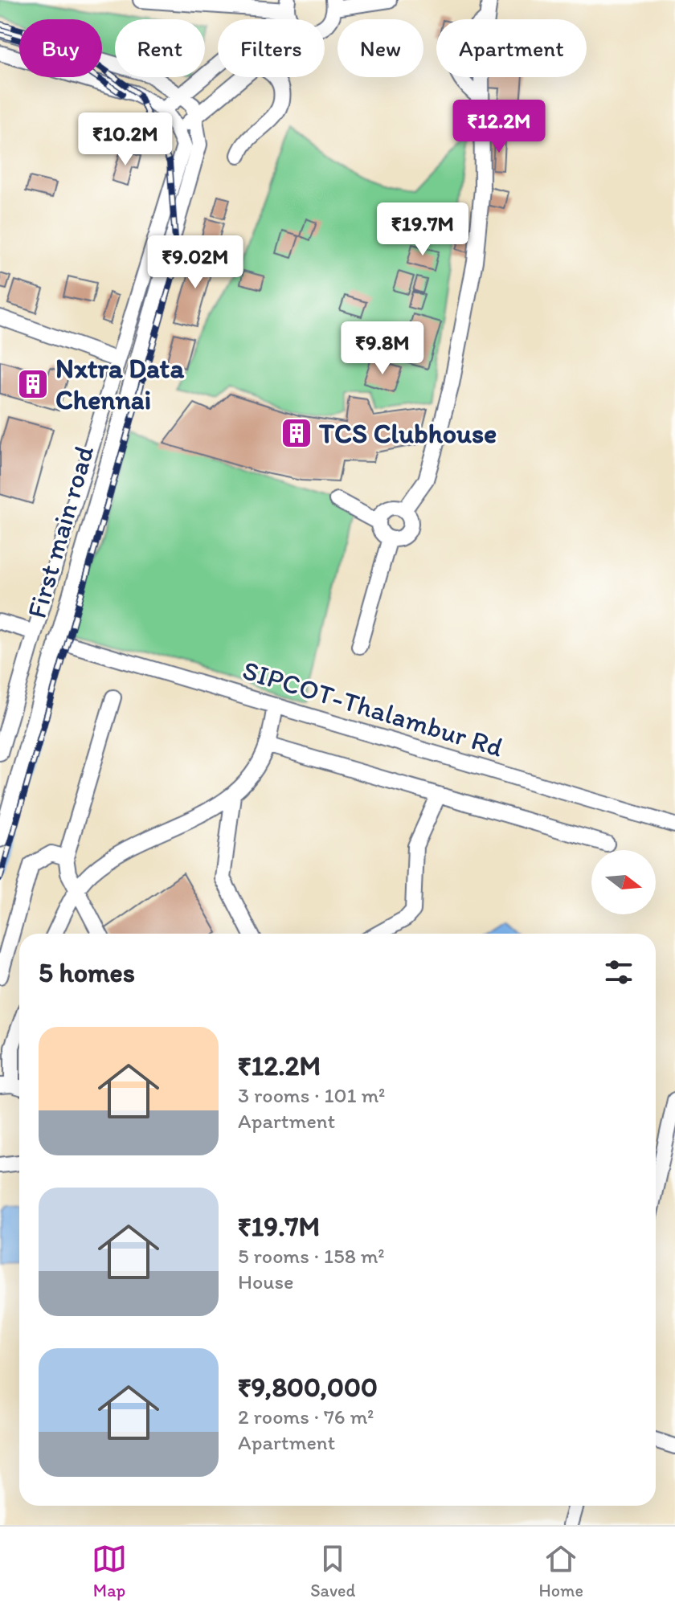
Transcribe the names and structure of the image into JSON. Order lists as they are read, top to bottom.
{
  "streets": {
    "street": ["First main road", "SIPCOT-Thalambur Rd"]
  },
  "crossings": [
    ["First main road", "SIPCOT-Thalambur Rd"]
  ],
  "places": {
    "building": ["Nxtra Data Chennai", "TCS Clubhouse"]
  },
  "north": "right",
  "page": {
    "chip": [
      "Buy",
      "Rent",
      "Filters",
      "New",
      "Apartment"
    ],
    "price": [
      "₹12.2M",
      "₹10.2M",
      "₹19.7M",
      "₹9.02M",
      "₹9.8M"
    ],
    "heading": "5 homes",
    "list": [
      {
        "name": "₹12.2M",
        "note": "3 rooms · 101 m² · Apartment"
      },
      {
        "name": "₹19.7M",
        "note": "5 rooms · 158 m² · House"
      },
      {
        "name": "₹9,800,000",
        "note": "2 rooms · 76 m² · Apartment"
      }
    ],
    "tabs": ["Map", "Saved", "Home"]
  }
}
